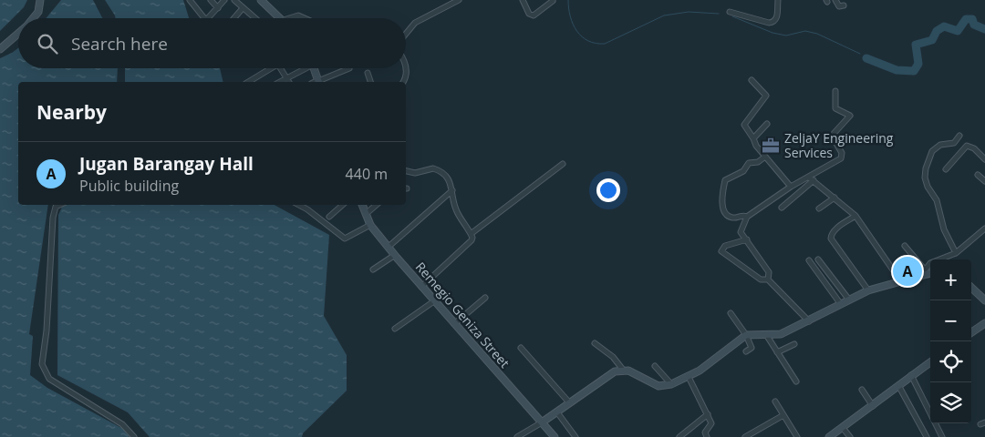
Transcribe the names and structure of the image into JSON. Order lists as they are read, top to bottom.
{
  "streets": {
    "street": ["Remegio Geniza Street"]
  },
  "places": {
    "office": ["ZeljaY Engineering Services"]
  },
  "page": {
    "search": "Search here",
    "heading": "Nearby",
    "list": [
      {
        "mark": "A",
        "name": "Jugan Barangay Hall",
        "note": "Public building",
        "value": "440 m"
      }
    ],
    "pins": "A",
    "map_buttons": ["+", "−"]
  }
}
